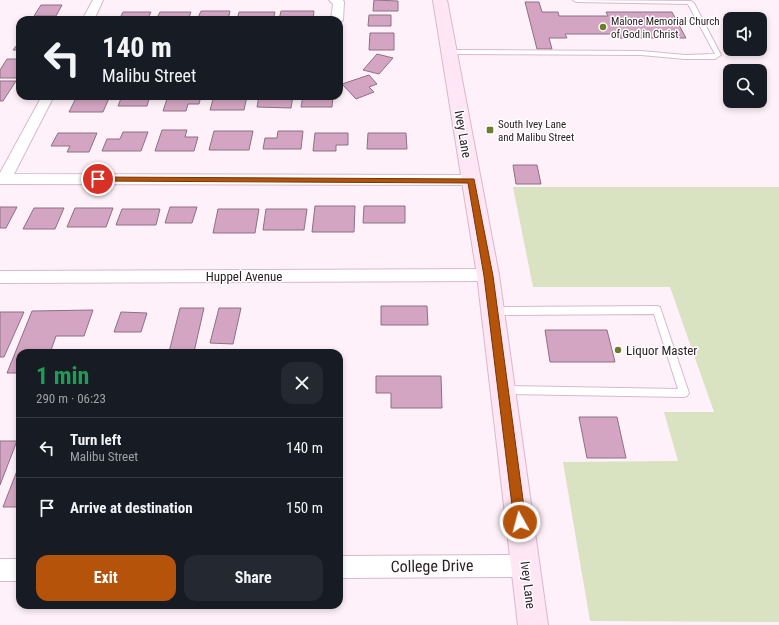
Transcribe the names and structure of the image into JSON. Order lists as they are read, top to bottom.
{
  "streets": {
    "street": ["Ivey Lane", "Huppel Avenue", "College Drive"]
  },
  "crossings": [
    ["Ivey Lane", "Huppel Avenue"],
    ["Ivey Lane", "College Drive"]
  ],
  "places": {
    "other": ["Malone Memorial Church of God in Christ", "Liquor Master"],
    "transit": ["South Ivey Lane and Malibu Street"]
  },
  "page": {
    "turn": ["140 m", "Malibu Street"],
    "heading": ["1 min", "290 m · 06:23"],
    "list": [
      {
        "name": "Turn left",
        "note": "Malibu Street",
        "value": "140 m"
      },
      {
        "name": "Arrive at destination",
        "value": "150 m"
      }
    ],
    "buttons": ["Exit", "Share"]
  }
}
